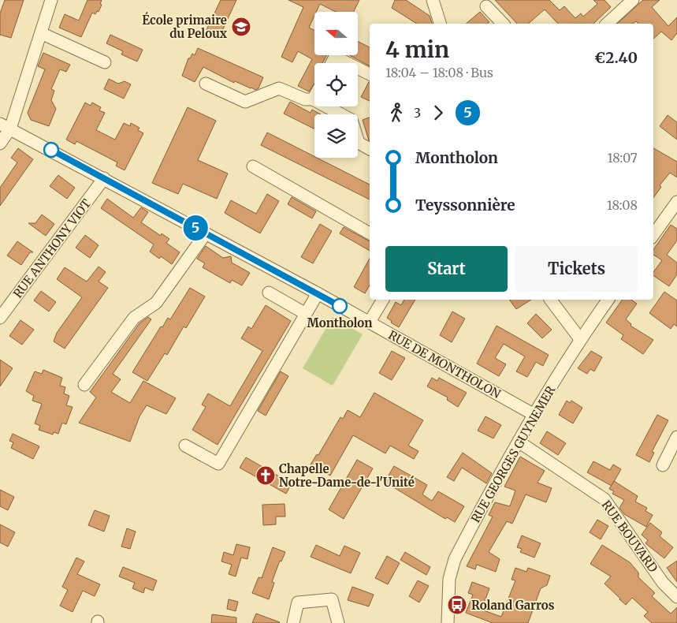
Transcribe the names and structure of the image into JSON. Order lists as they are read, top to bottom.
{
  "streets": {
    "street": [
      "RUE ANTHONY VIOT",
      "RUE DE MONTHOLON",
      "RUE GEORGES GUYNEMER",
      "RUE BOUVARD"
    ]
  },
  "crossings": [
    ["RUE ANTHONY VIOT", "RUE DE MONTHOLON"],
    ["RUE DE MONTHOLON", "RUE GEORGES GUYNEMER"],
    ["RUE GEORGES GUYNEMER", "RUE BOUVARD"]
  ],
  "places": {
    "school or university": ["École primaire du Peloux"],
    "other": ["Montholon"],
    "church": ["Chapelle Notre-Dame-de-l'Unité"],
    "bus stop": ["Roland Garros"]
  },
  "lines": ["bus line 5"],
  "north": "left",
  "page": {
    "on_map": "5",
    "heading": ["4 min", "18:04 – 18:08 · Bus", "€2.40"],
    "legs": ["3", "5"],
    "list": [
      {
        "name": "Montholon",
        "value": "18:07"
      },
      {
        "name": "Teyssonnière",
        "value": "18:08"
      }
    ],
    "buttons": ["Start", "Tickets"]
  }
}
